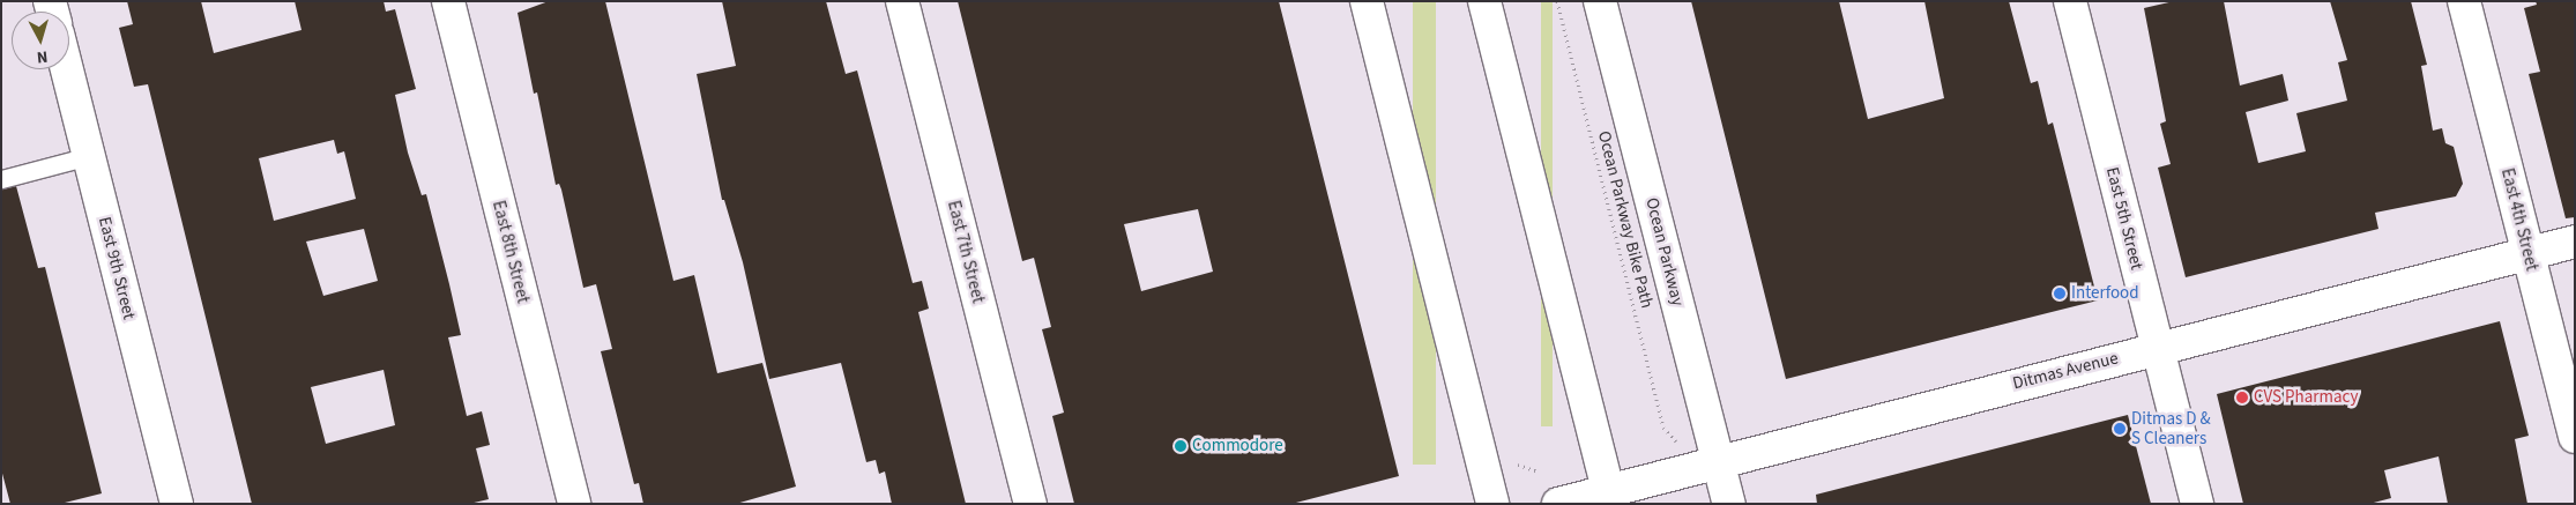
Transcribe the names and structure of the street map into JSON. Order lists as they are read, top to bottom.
{
  "streets": {
    "street": [
      "East 5th Street",
      "East 4th Street",
      "East 8th Street",
      "East 7th Street",
      "Ocean Parkway",
      "East 9th Street",
      "Ditmas Avenue"
    ],
    "path": ["Ocean Parkway Bike Path"]
  },
  "crossings": [
    ["East 5th Street", "Ditmas Avenue"],
    ["East 4th Street", "Ditmas Avenue"],
    ["Ocean Parkway", "Ditmas Avenue"]
  ],
  "places": [
    "Interfood",
    "CVS Pharmacy",
    "Ditmas D & S Cleaners",
    "Commodore"
  ],
  "north": "bottom"
}
